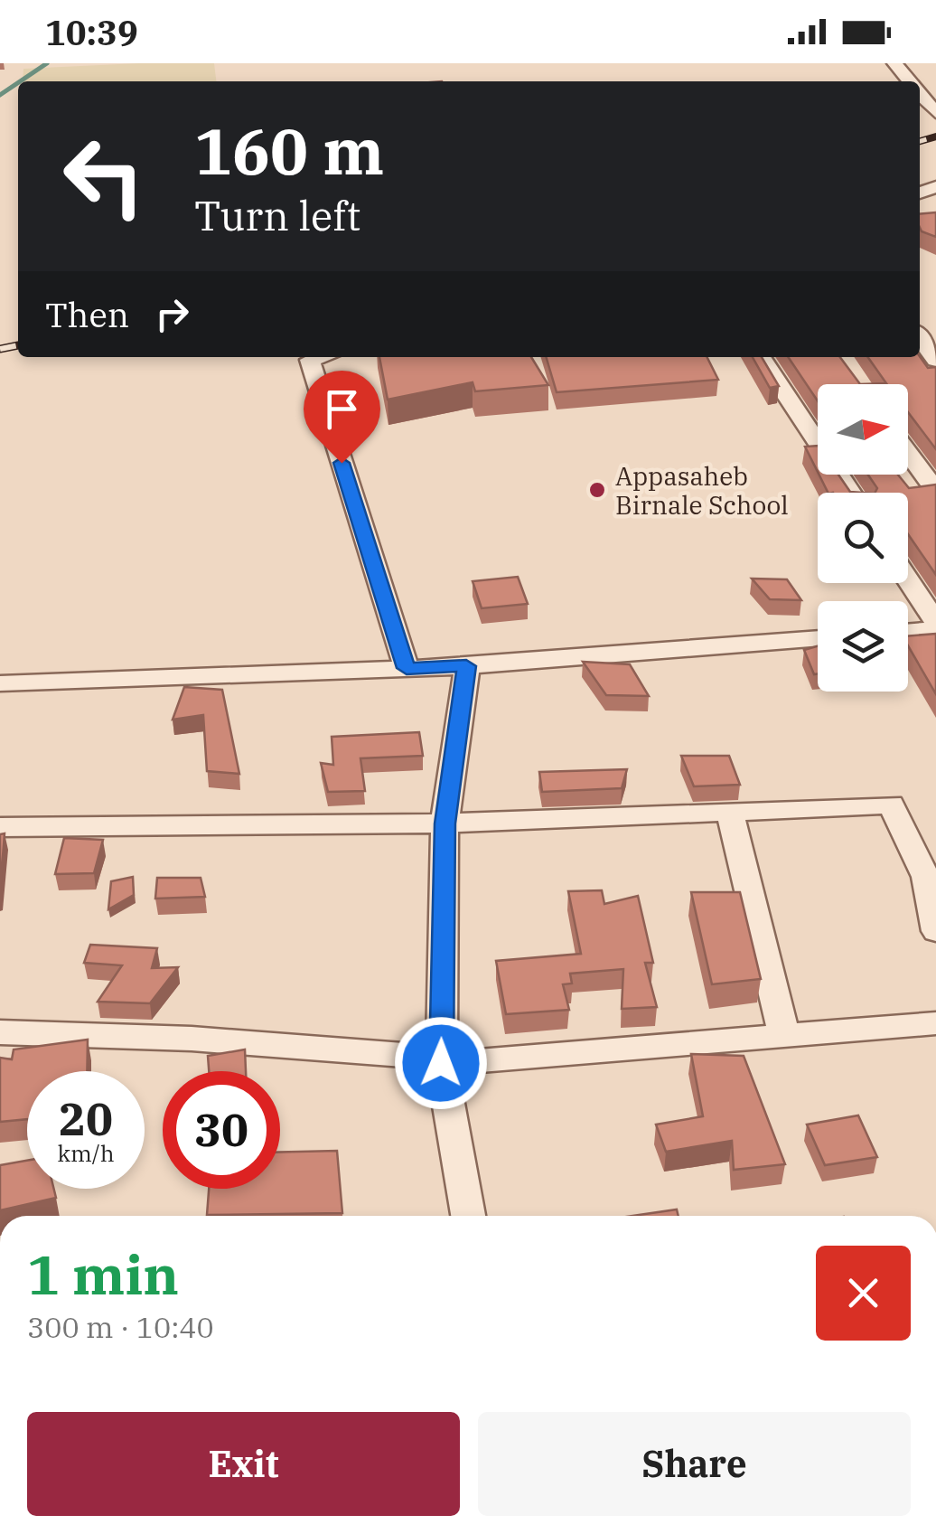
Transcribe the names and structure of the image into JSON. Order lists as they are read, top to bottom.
{
  "places": ["Appasaheb Birnale School"],
  "north": "right",
  "page": {
    "status": "10:39",
    "turn": ["160 m", "Turn left"],
    "then": "Then",
    "speed": "20 km/h",
    "limit": "30",
    "heading": ["1 min", "300 m · 10:40"],
    "buttons": ["Exit", "Share"]
  }
}
